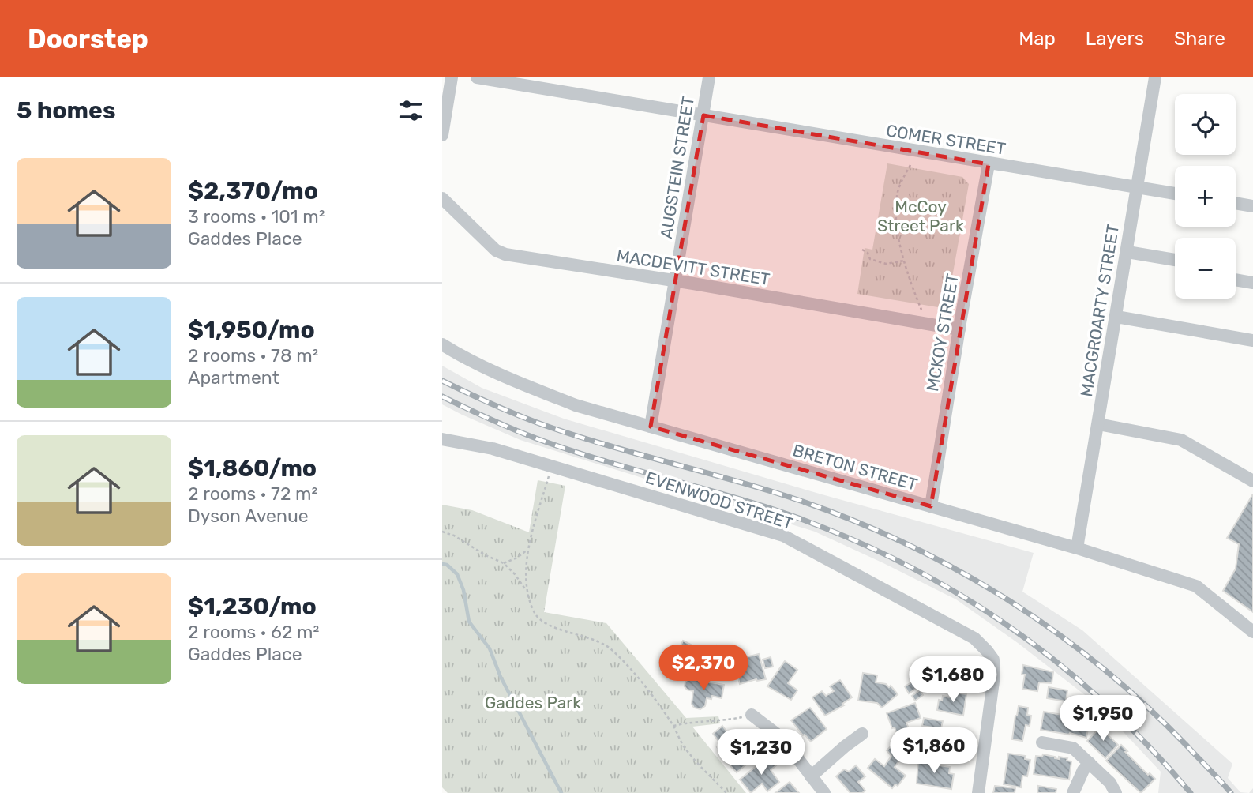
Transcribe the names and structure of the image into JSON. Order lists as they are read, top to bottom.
{
  "streets": {
    "street": [
      "COMER STREET",
      "AUGSTEIN STREET",
      "MACDEVITT STREET",
      "MACGROARTY STREET",
      "MCKOY STREET",
      "BRETON STREET",
      "EVENWOOD STREET"
    ]
  },
  "crossings": [
    ["COMER STREET", "AUGSTEIN STREET"],
    ["COMER STREET", "MACGROARTY STREET"],
    ["COMER STREET", "MCKOY STREET"],
    ["AUGSTEIN STREET", "MACDEVITT STREET"],
    ["AUGSTEIN STREET", "BRETON STREET"],
    ["MACDEVITT STREET", "MCKOY STREET"],
    ["MACGROARTY STREET", "BRETON STREET"],
    ["MCKOY STREET", "BRETON STREET"]
  ],
  "parks": ["McCoy Street Park", "Gaddes Park"],
  "page": {
    "header": "Doorstep",
    "nav": ["Map", "Layers", "Share"],
    "heading": "5 homes",
    "map_buttons": ["+", "−"],
    "list": [
      {
        "name": "$2,370/mo",
        "note": "3 rooms · 101 m² · Gaddes Place"
      },
      {
        "name": "$1,950/mo",
        "note": "2 rooms · 78 m² · Apartment"
      },
      {
        "name": "$1,860/mo",
        "note": "2 rooms · 72 m² · Dyson Avenue"
      },
      {
        "name": "$1,230/mo",
        "note": "2 rooms · 62 m² · Gaddes Place"
      }
    ],
    "price": [
      "$2,370",
      "$1,680",
      "$1,950",
      "$1,860",
      "$1,230"
    ]
  }
}
